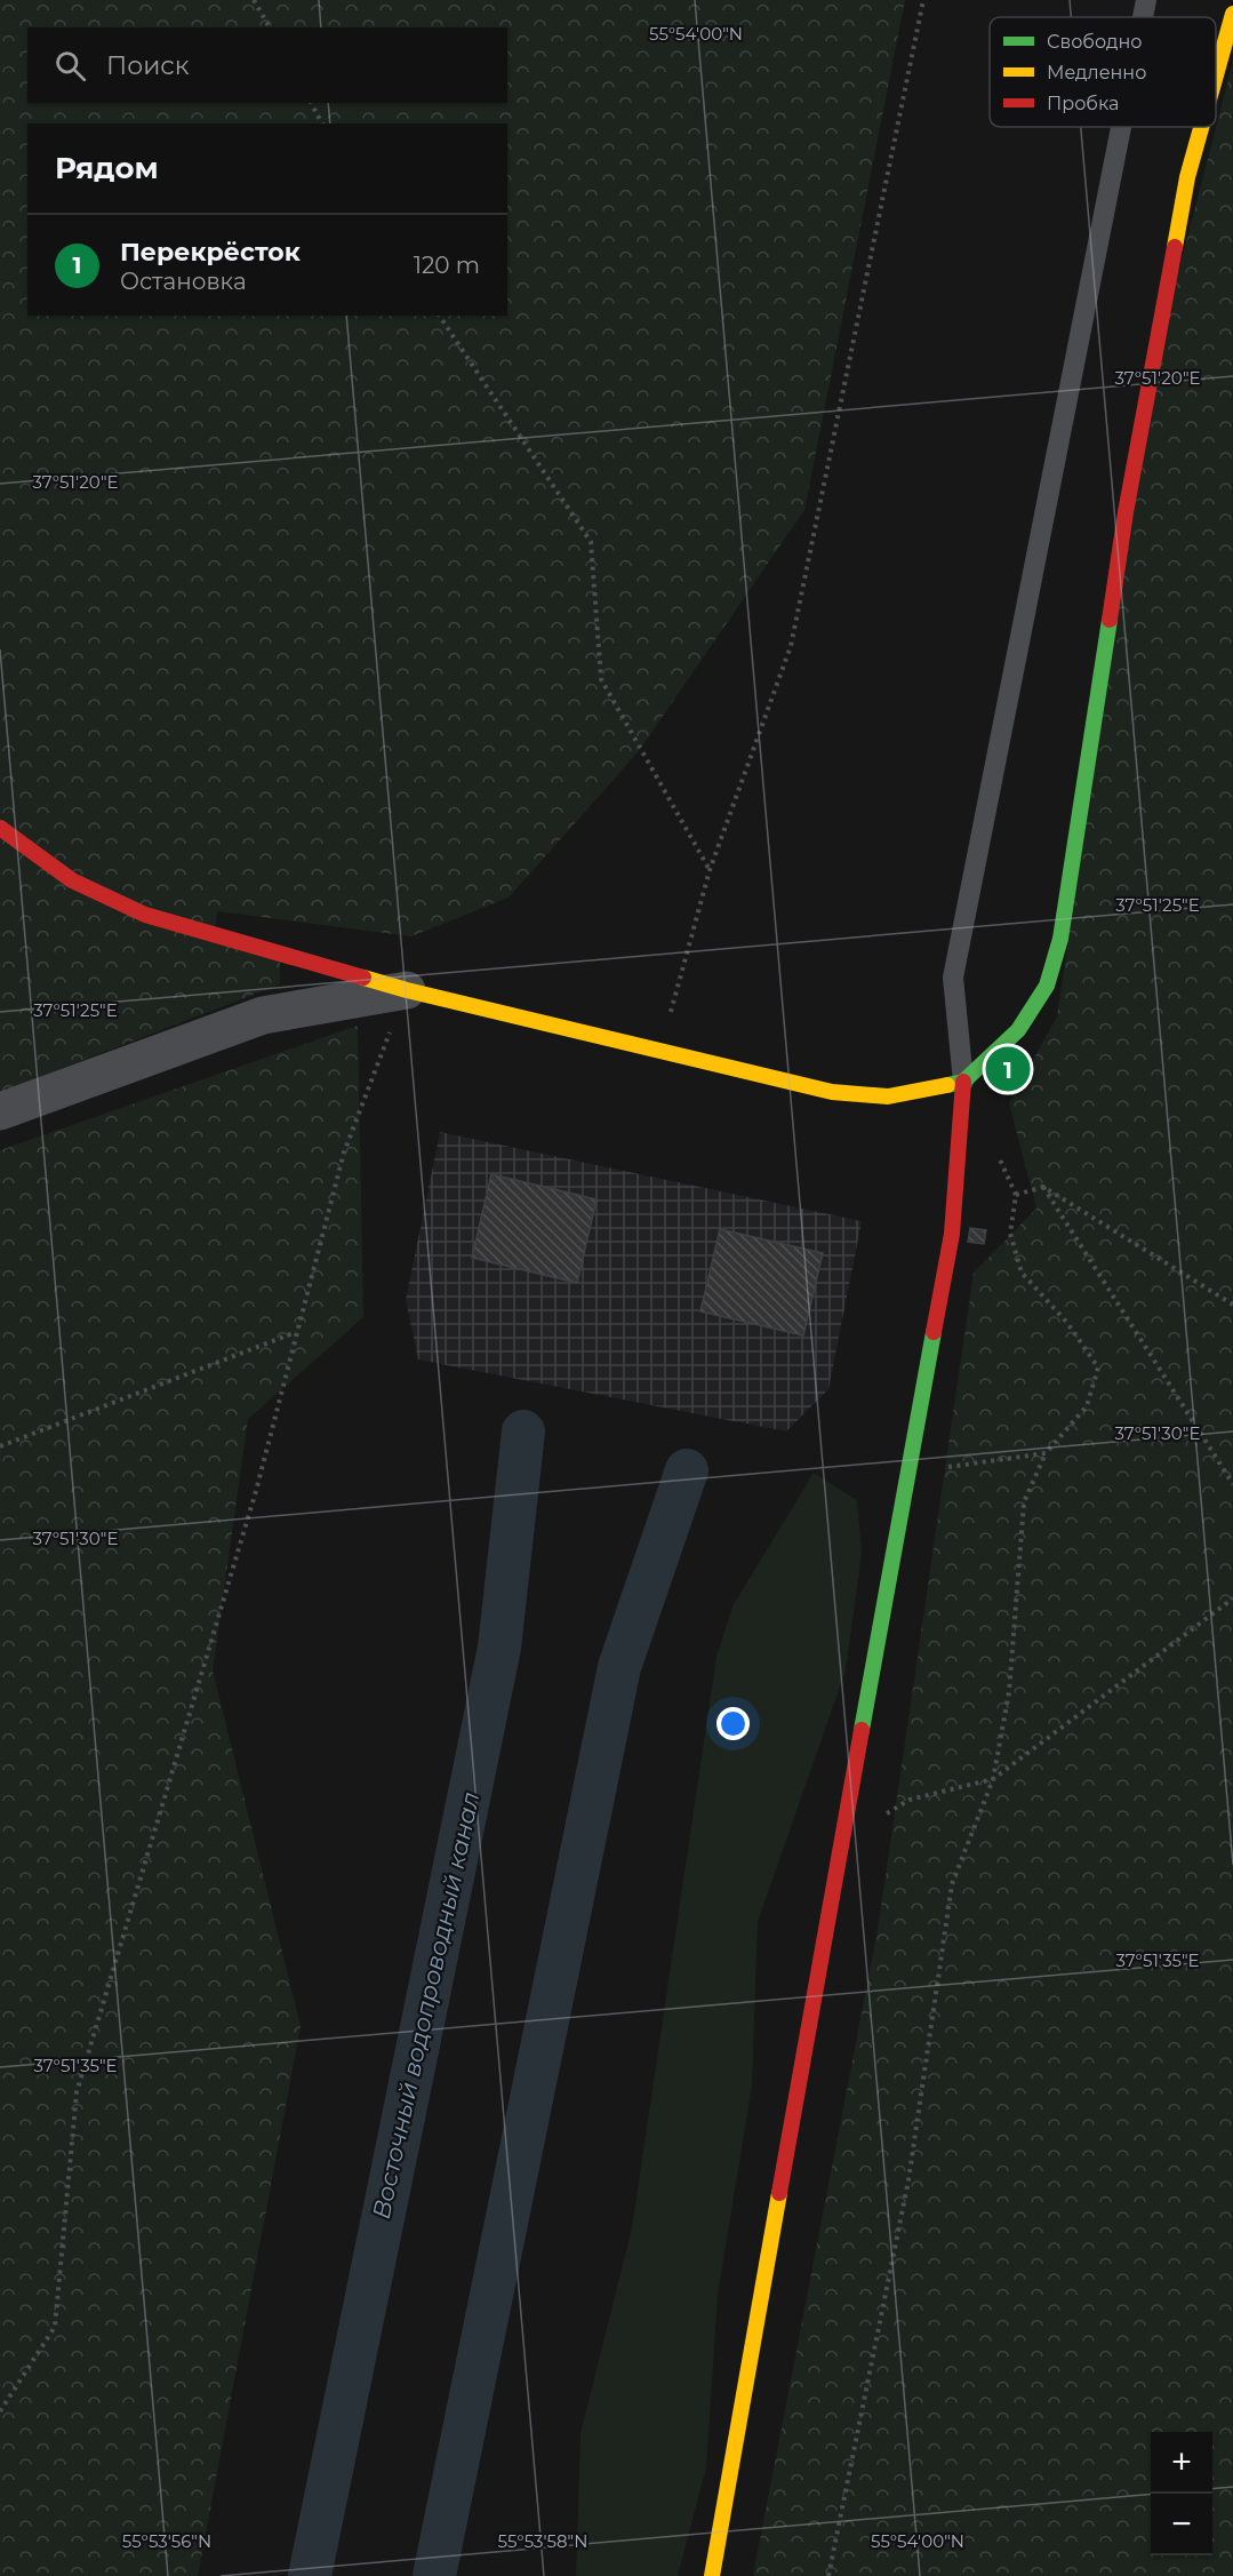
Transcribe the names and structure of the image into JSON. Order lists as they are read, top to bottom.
{
  "water": ["Восточный водопроводный канал"],
  "legend": ["Свободно", "Медленно", "Пробка"],
  "page": {
    "search": "Поиск",
    "heading": "Рядом",
    "list": [
      {
        "mark": "1",
        "name": "Перекрёсток",
        "note": "Остановка",
        "value": "120 m"
      }
    ],
    "pins": "1",
    "map_buttons": ["+", "−"]
  },
  "coordinates": [
    "55°54'00\"N",
    "37°51'20\"E",
    "37°51'25\"E",
    "37°51'30\"E",
    "37°51'35\"E",
    "55°53'56\"N",
    "55°53'58\"N"
  ]
}
